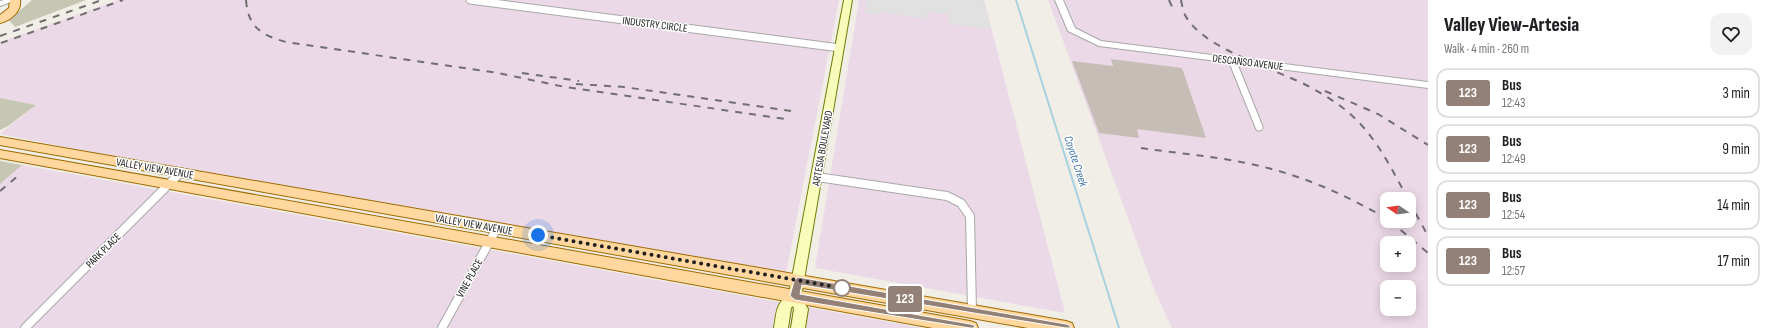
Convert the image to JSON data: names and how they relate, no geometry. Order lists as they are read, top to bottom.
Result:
{
  "streets": {
    "main road": ["ARTESIA BOULEVARD", "VALLEY VIEW AVENUE"],
    "street": [
      "INDUSTRY CIRCLE",
      "DESCANSO AVENUE",
      "PARK PLACE",
      "VINE PLACE"
    ]
  },
  "crossings": [
    ["INDUSTRY CIRCLE", "ARTESIA BOULEVARD"],
    ["ARTESIA BOULEVARD", "VALLEY VIEW AVENUE"],
    ["VALLEY VIEW AVENUE", "PARK PLACE"],
    ["VALLEY VIEW AVENUE", "VINE PLACE"]
  ],
  "water": ["Coyote Creek"],
  "lines": ["bus line 123"],
  "north": "left",
  "page": {
    "on_map": "123",
    "heading": ["Valley View-Artesia", "Walk · 4 min · 260 m"],
    "list": [
      {
        "mark": "123",
        "name": "Bus",
        "note": "12:43",
        "value": "3 min"
      },
      {
        "mark": "123",
        "name": "Bus",
        "note": "12:49",
        "value": "9 min"
      },
      {
        "mark": "123",
        "name": "Bus",
        "note": "12:54",
        "value": "14 min"
      },
      {
        "mark": "123",
        "name": "Bus",
        "note": "12:57",
        "value": "17 min"
      }
    ],
    "map_buttons": ["+", "−"]
  }
}
